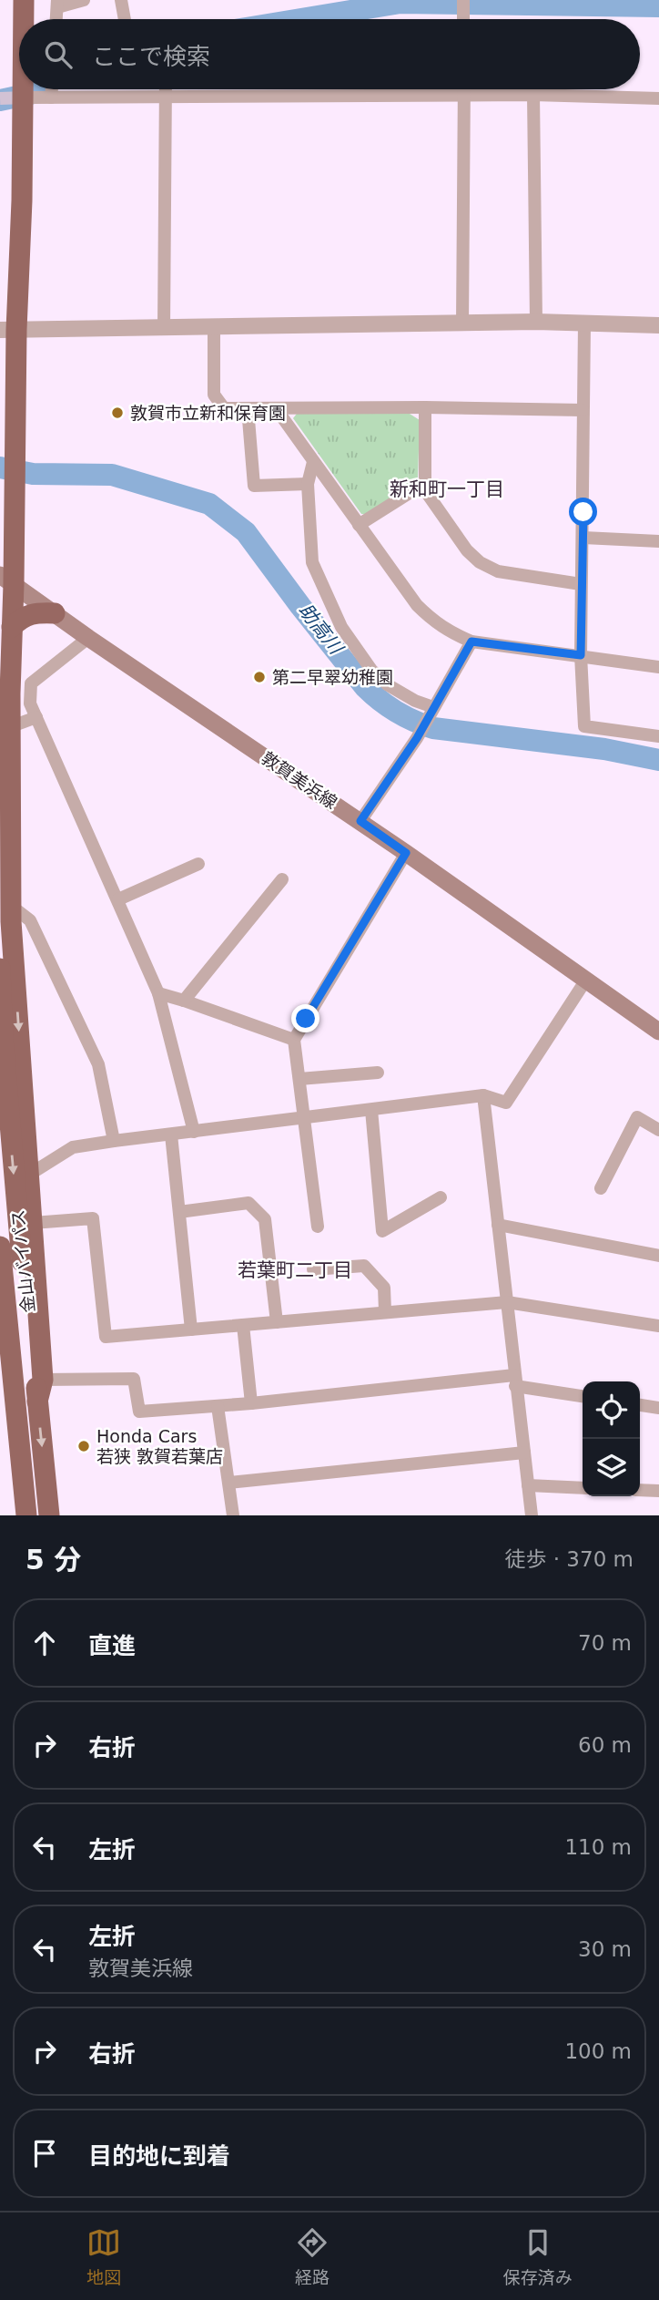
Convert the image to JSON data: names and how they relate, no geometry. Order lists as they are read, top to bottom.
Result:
{
  "streets": {
    "highway": ["金山バイパス"],
    "main road": ["敦賀美浜線"]
  },
  "districts": ["新和町一丁目", "若葉町二丁目"],
  "water": ["助高川"],
  "places": ["敦賀市立新和保育園", "第二早翠幼稚園", "Honda Cars 若狭 敦賀若葉店"],
  "page": {
    "search": "ここで検索",
    "heading": ["5 分", "徒歩 · 370 m"],
    "list": [
      ["直進", "70 m"],
      ["右折", "60 m"],
      ["左折", "110 m"],
      ["左折", "敦賀美浜線", "30 m"],
      ["右折", "100 m"],
      "目的地に到着"
    ],
    "nav": ["地図", "経路", "保存済み"]
  }
}
